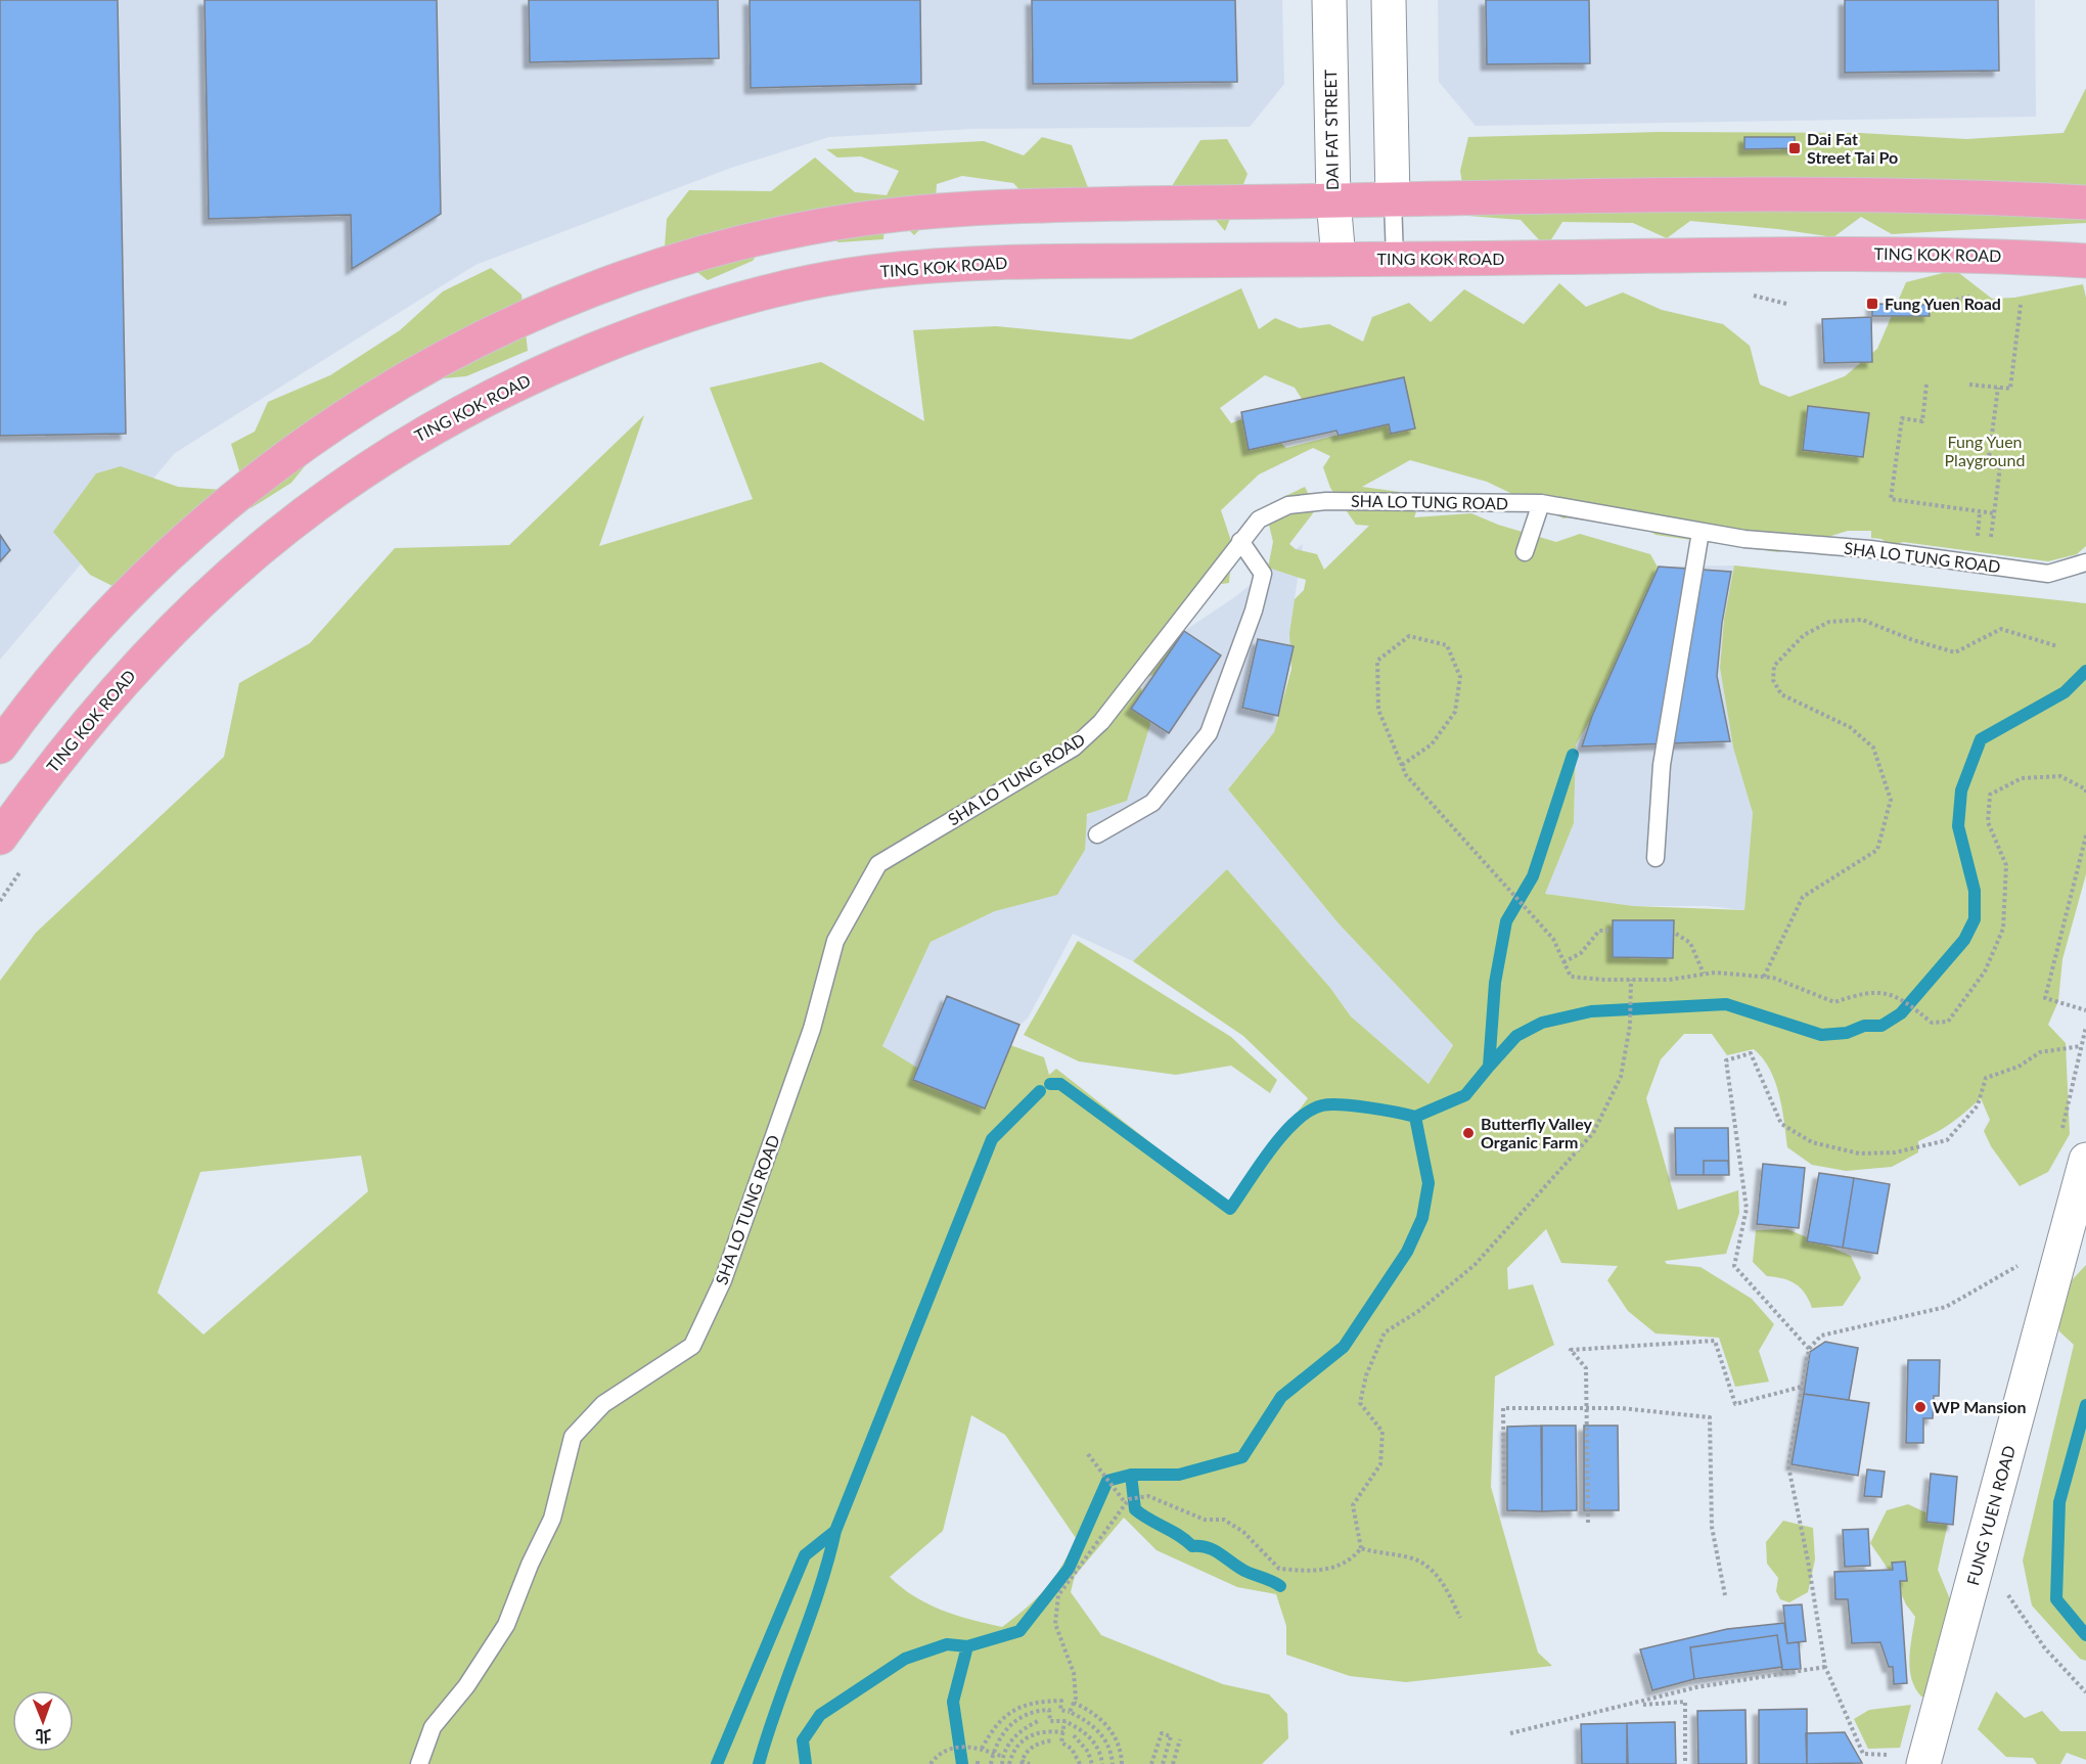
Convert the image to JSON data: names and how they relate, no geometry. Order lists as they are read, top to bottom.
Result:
{
  "streets": {
    "main road": ["TING KOK ROAD"],
    "street": ["DAI FAT STREET", "FUNG YUEN ROAD"],
    "lane": ["SHA LO TUNG ROAD"]
  },
  "crossings": [
    ["DAI FAT STREET", "TING KOK ROAD"]
  ],
  "parks": ["Fung Yuen Playground"],
  "places": {
    "transit": ["Dai Fat Street Tai Po", "Fung Yuen Road"],
    "other": ["Butterfly Valley Organic Farm", "WP Mansion"]
  },
  "north": "bottom"
}
